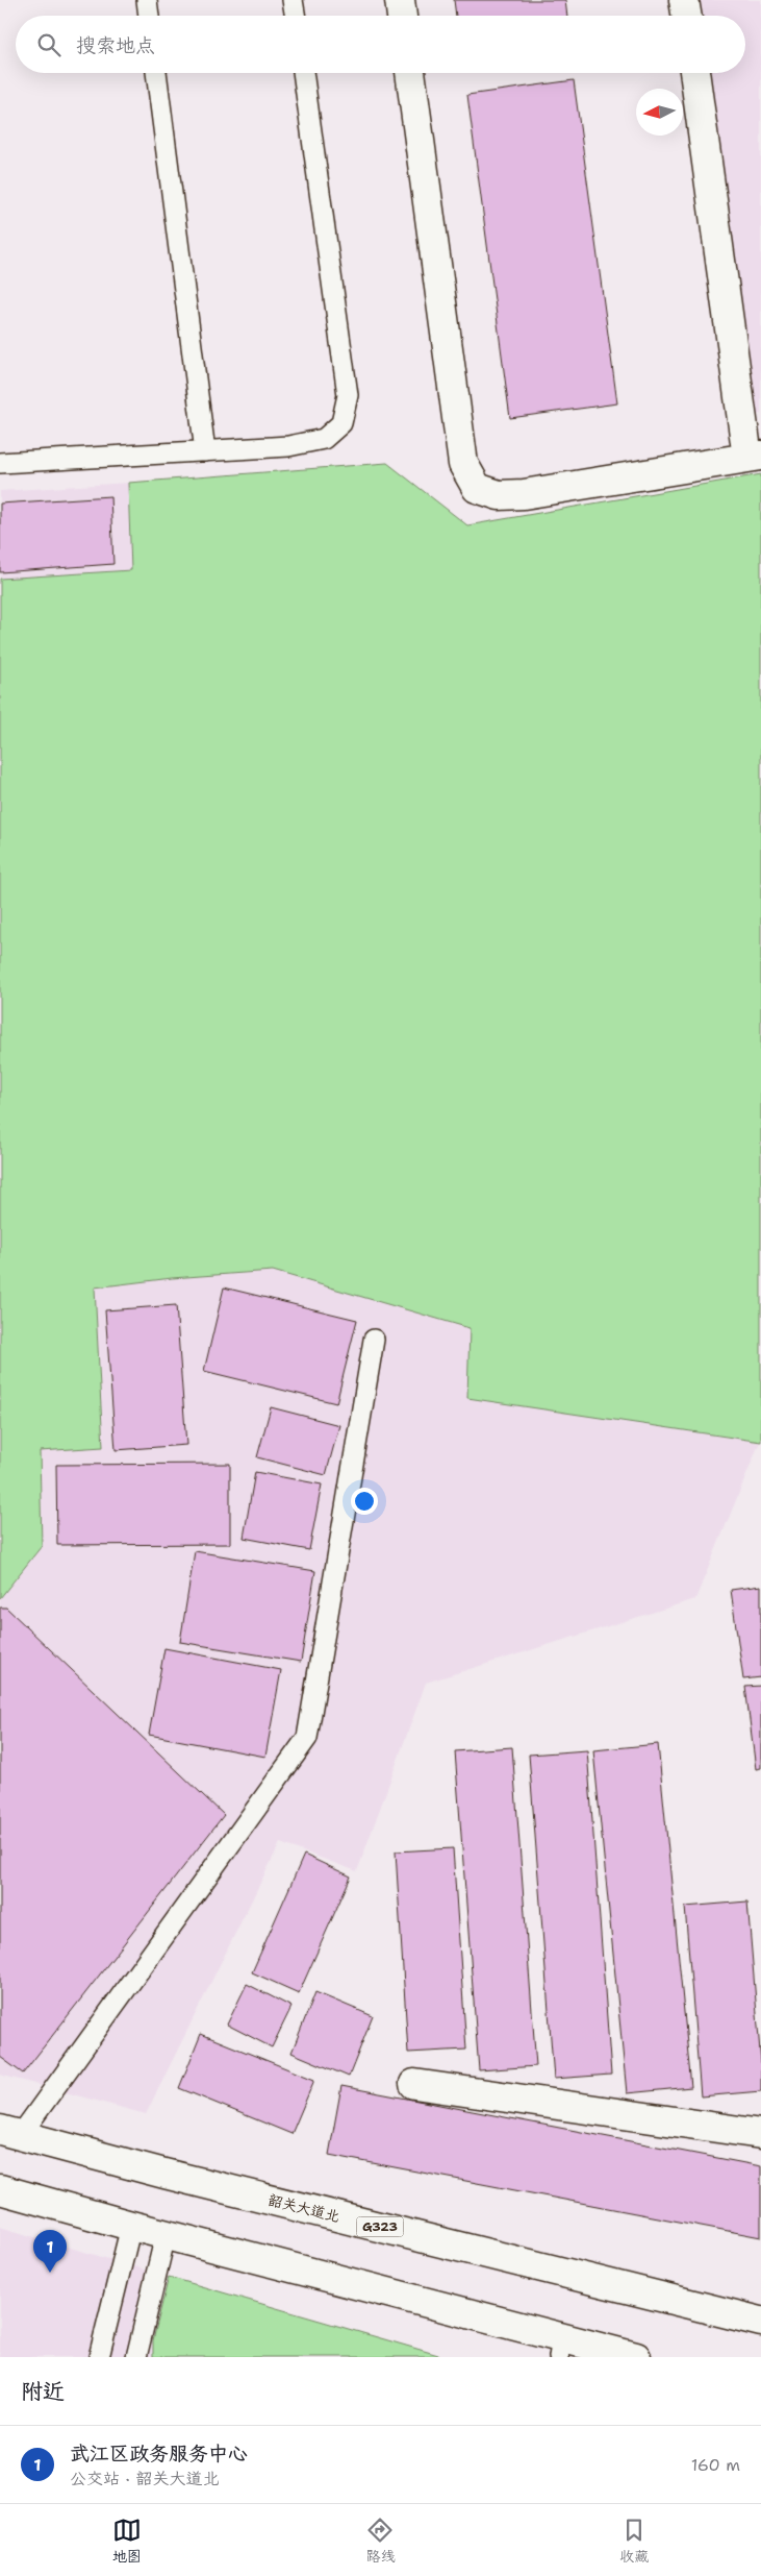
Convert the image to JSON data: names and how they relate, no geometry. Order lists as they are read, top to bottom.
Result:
{
  "streets": {
    "main road": ["韶关大道北", "G323"]
  },
  "north": "left",
  "page": {
    "search": "搜索地点",
    "pins": "1",
    "heading": "附近",
    "list": [
      {
        "mark": "1",
        "name": "武江区政务服务中心",
        "note": "公交站 · 韶关大道北",
        "value": "160 m"
      }
    ],
    "nav": ["地图", "路线", "收藏"]
  }
}
